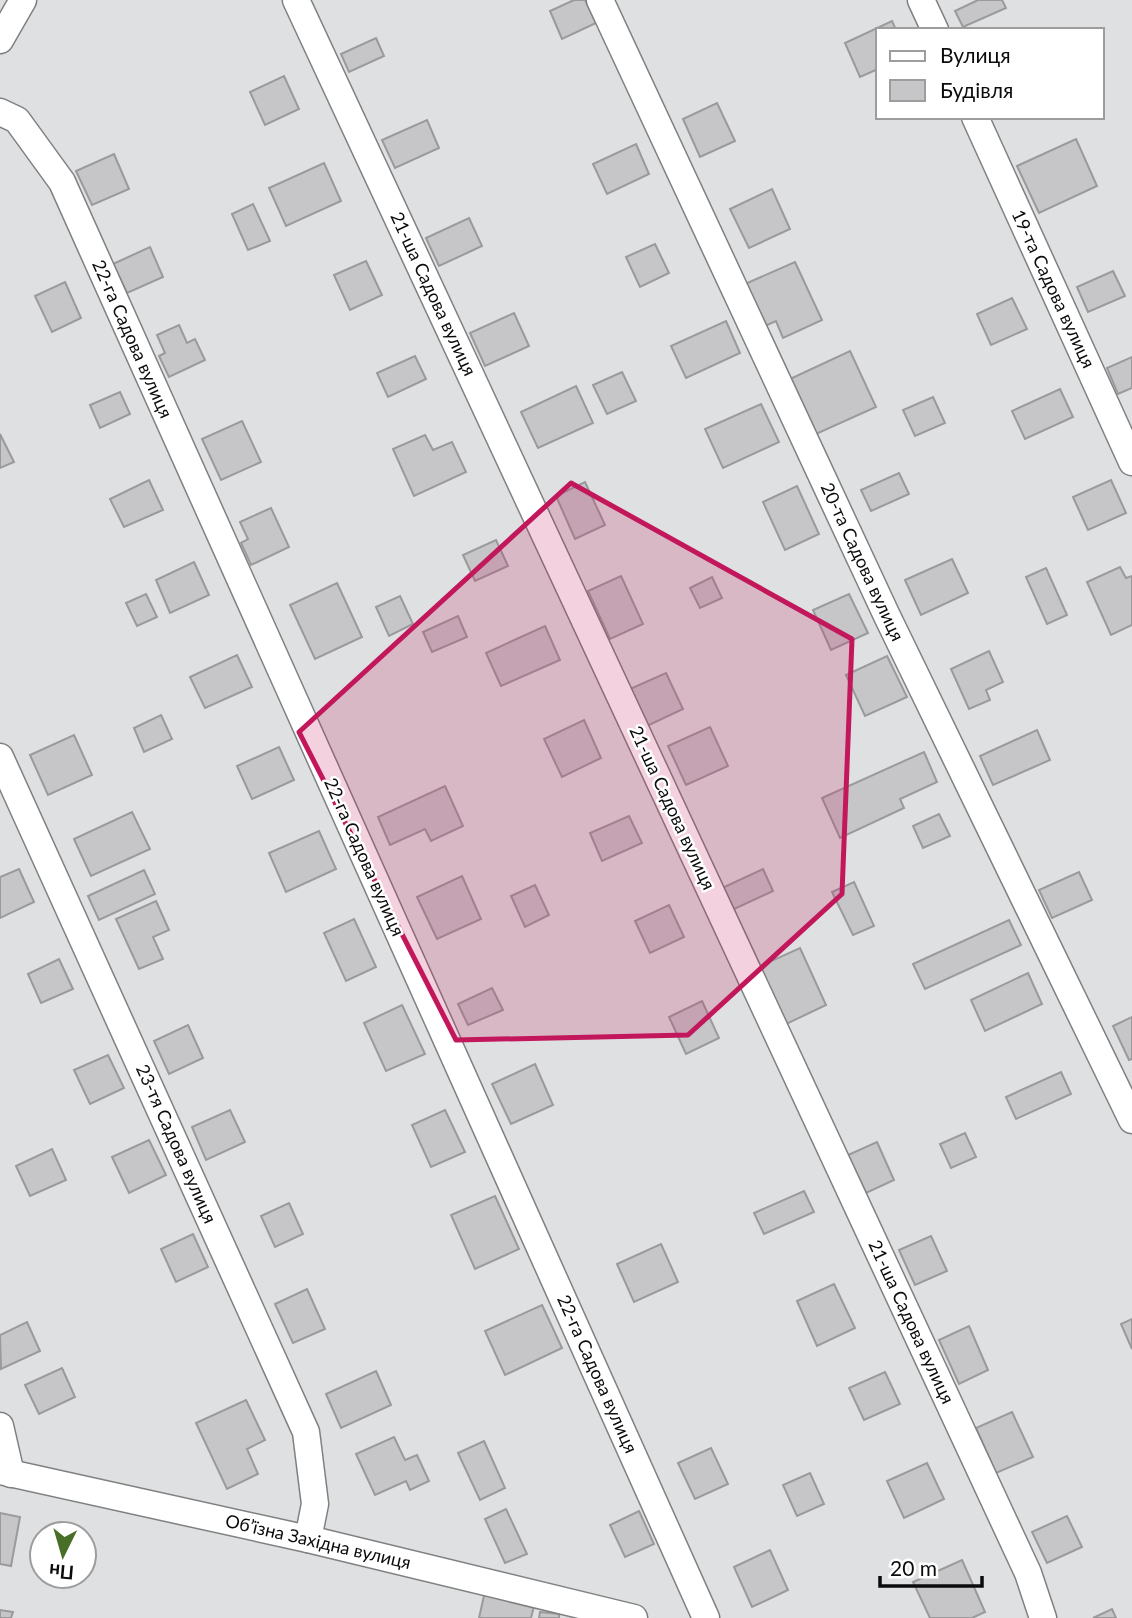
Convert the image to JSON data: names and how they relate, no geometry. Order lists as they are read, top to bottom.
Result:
{
  "streets": {
    "street": [
      "19-та Садова вулиця",
      "21-ша Садова вулиця",
      "22-га Садова вулиця",
      "20-та Садова вулиця",
      "23-тя Садова вулиця",
      "Обʼїзна Західна вулиця"
    ]
  },
  "crossings": [
    ["23-тя Садова вулиця", "Обʼїзна Західна вулиця"]
  ],
  "legend": ["Вулиця", "Будівля"],
  "scale_bar": "20 m",
  "north": "bottom"
}
